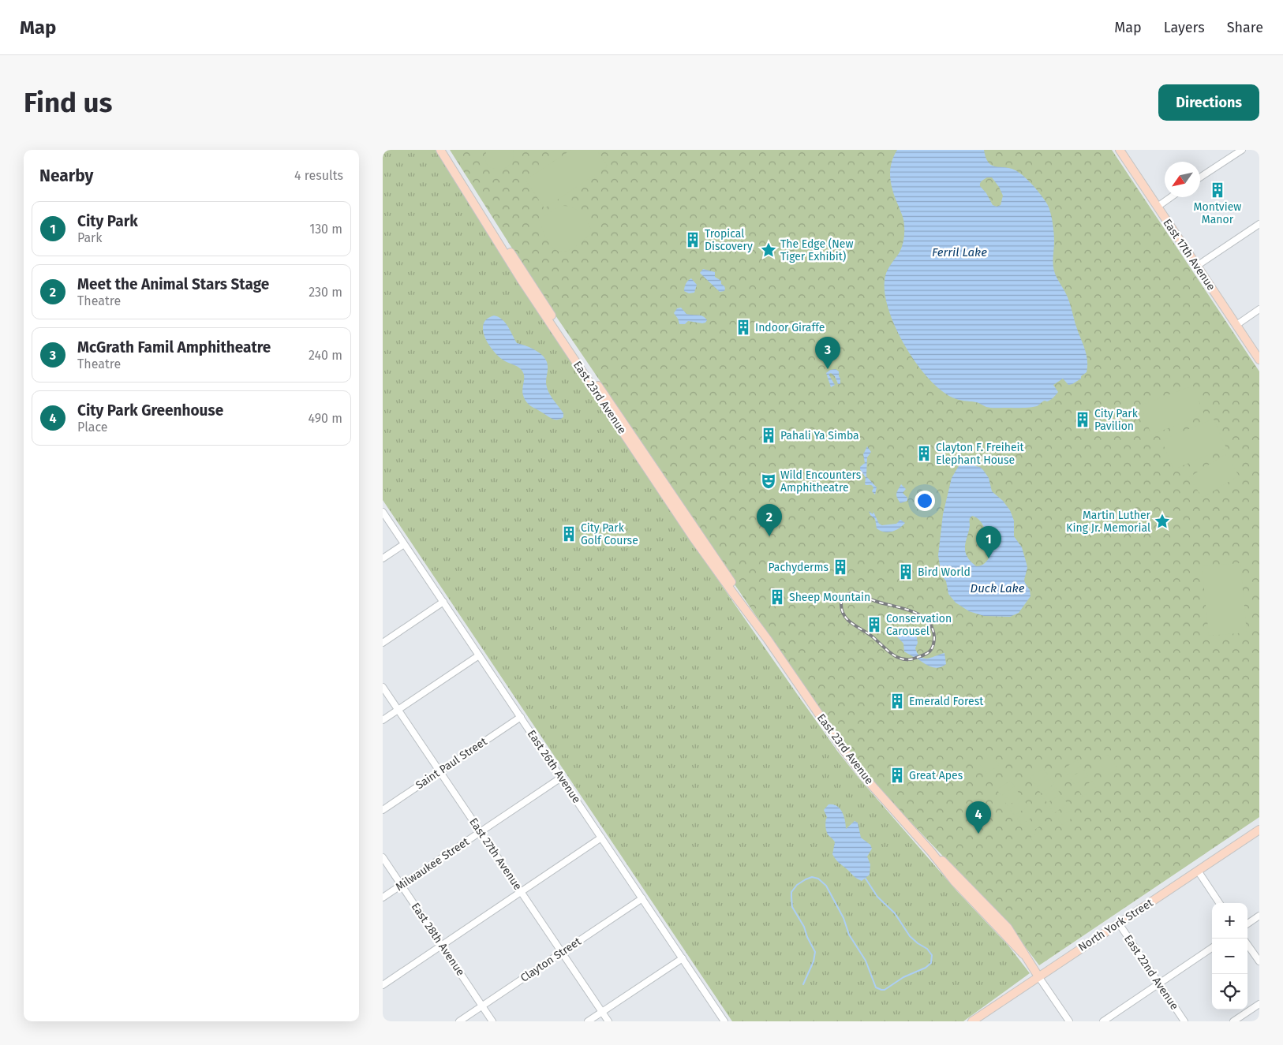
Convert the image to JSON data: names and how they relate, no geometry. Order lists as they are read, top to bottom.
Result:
{
  "streets": {
    "main road": ["East 17th Avenue", "East 23rd Avenue", "North York Street"],
    "street": [
      "Saint Paul Street",
      "East 26th Avenue",
      "East 27th Avenue",
      "Milwaukee Street",
      "East 28th Avenue",
      "Clayton Street",
      "East 22nd Avenue"
    ]
  },
  "crossings": [
    ["East 23rd Avenue", "North York Street"],
    ["Saint Paul Street", "East 26th Avenue"],
    ["Saint Paul Street", "East 27th Avenue"],
    ["East 26th Avenue", "Milwaukee Street"],
    ["East 26th Avenue", "Clayton Street"],
    ["East 27th Avenue", "Milwaukee Street"],
    ["East 27th Avenue", "Clayton Street"],
    ["Milwaukee Street", "East 28th Avenue"],
    ["North York Street", "East 22nd Avenue"],
    ["East 28th Avenue", "Clayton Street"]
  ],
  "water": ["Ferril Lake", "Duck Lake"],
  "places": {
    "building": [
      "Montview Manor",
      "Tropical Discovery",
      "Indoor Giraffe",
      "City Park Pavilion",
      "Pahali Ya Simba",
      "Clayton F. Freiheit Elephant House",
      "City Park Golf Course",
      "Pachyderms",
      "Bird World",
      "Sheep Mountain",
      "Conservation Carousel",
      "Emerald Forest",
      "Great Apes"
    ],
    "place": ["The Edge (New Tiger Exhibit)", "Martin Luther King Jr. Memorial"],
    "theatre": ["Wild Encounters Amphitheatre"]
  },
  "north": "bottom left",
  "page": {
    "header": "Map",
    "nav": ["Map", "Layers", "Share"],
    "buttons": "Directions",
    "title": "Find us",
    "heading": ["Nearby", "4 results"],
    "list": [
      {
        "mark": "1",
        "name": "City Park",
        "note": "Park",
        "value": "130 m"
      },
      {
        "mark": "2",
        "name": "Meet the Animal Stars Stage",
        "note": "Theatre",
        "value": "230 m"
      },
      {
        "mark": "3",
        "name": "McGrath Famil Amphitheatre",
        "note": "Theatre",
        "value": "240 m"
      },
      {
        "mark": "4",
        "name": "City Park Greenhouse",
        "note": "Place",
        "value": "490 m"
      }
    ],
    "pins": [
      "3",
      "2",
      "1",
      "4"
    ],
    "map_buttons": ["+", "−"]
  }
}
